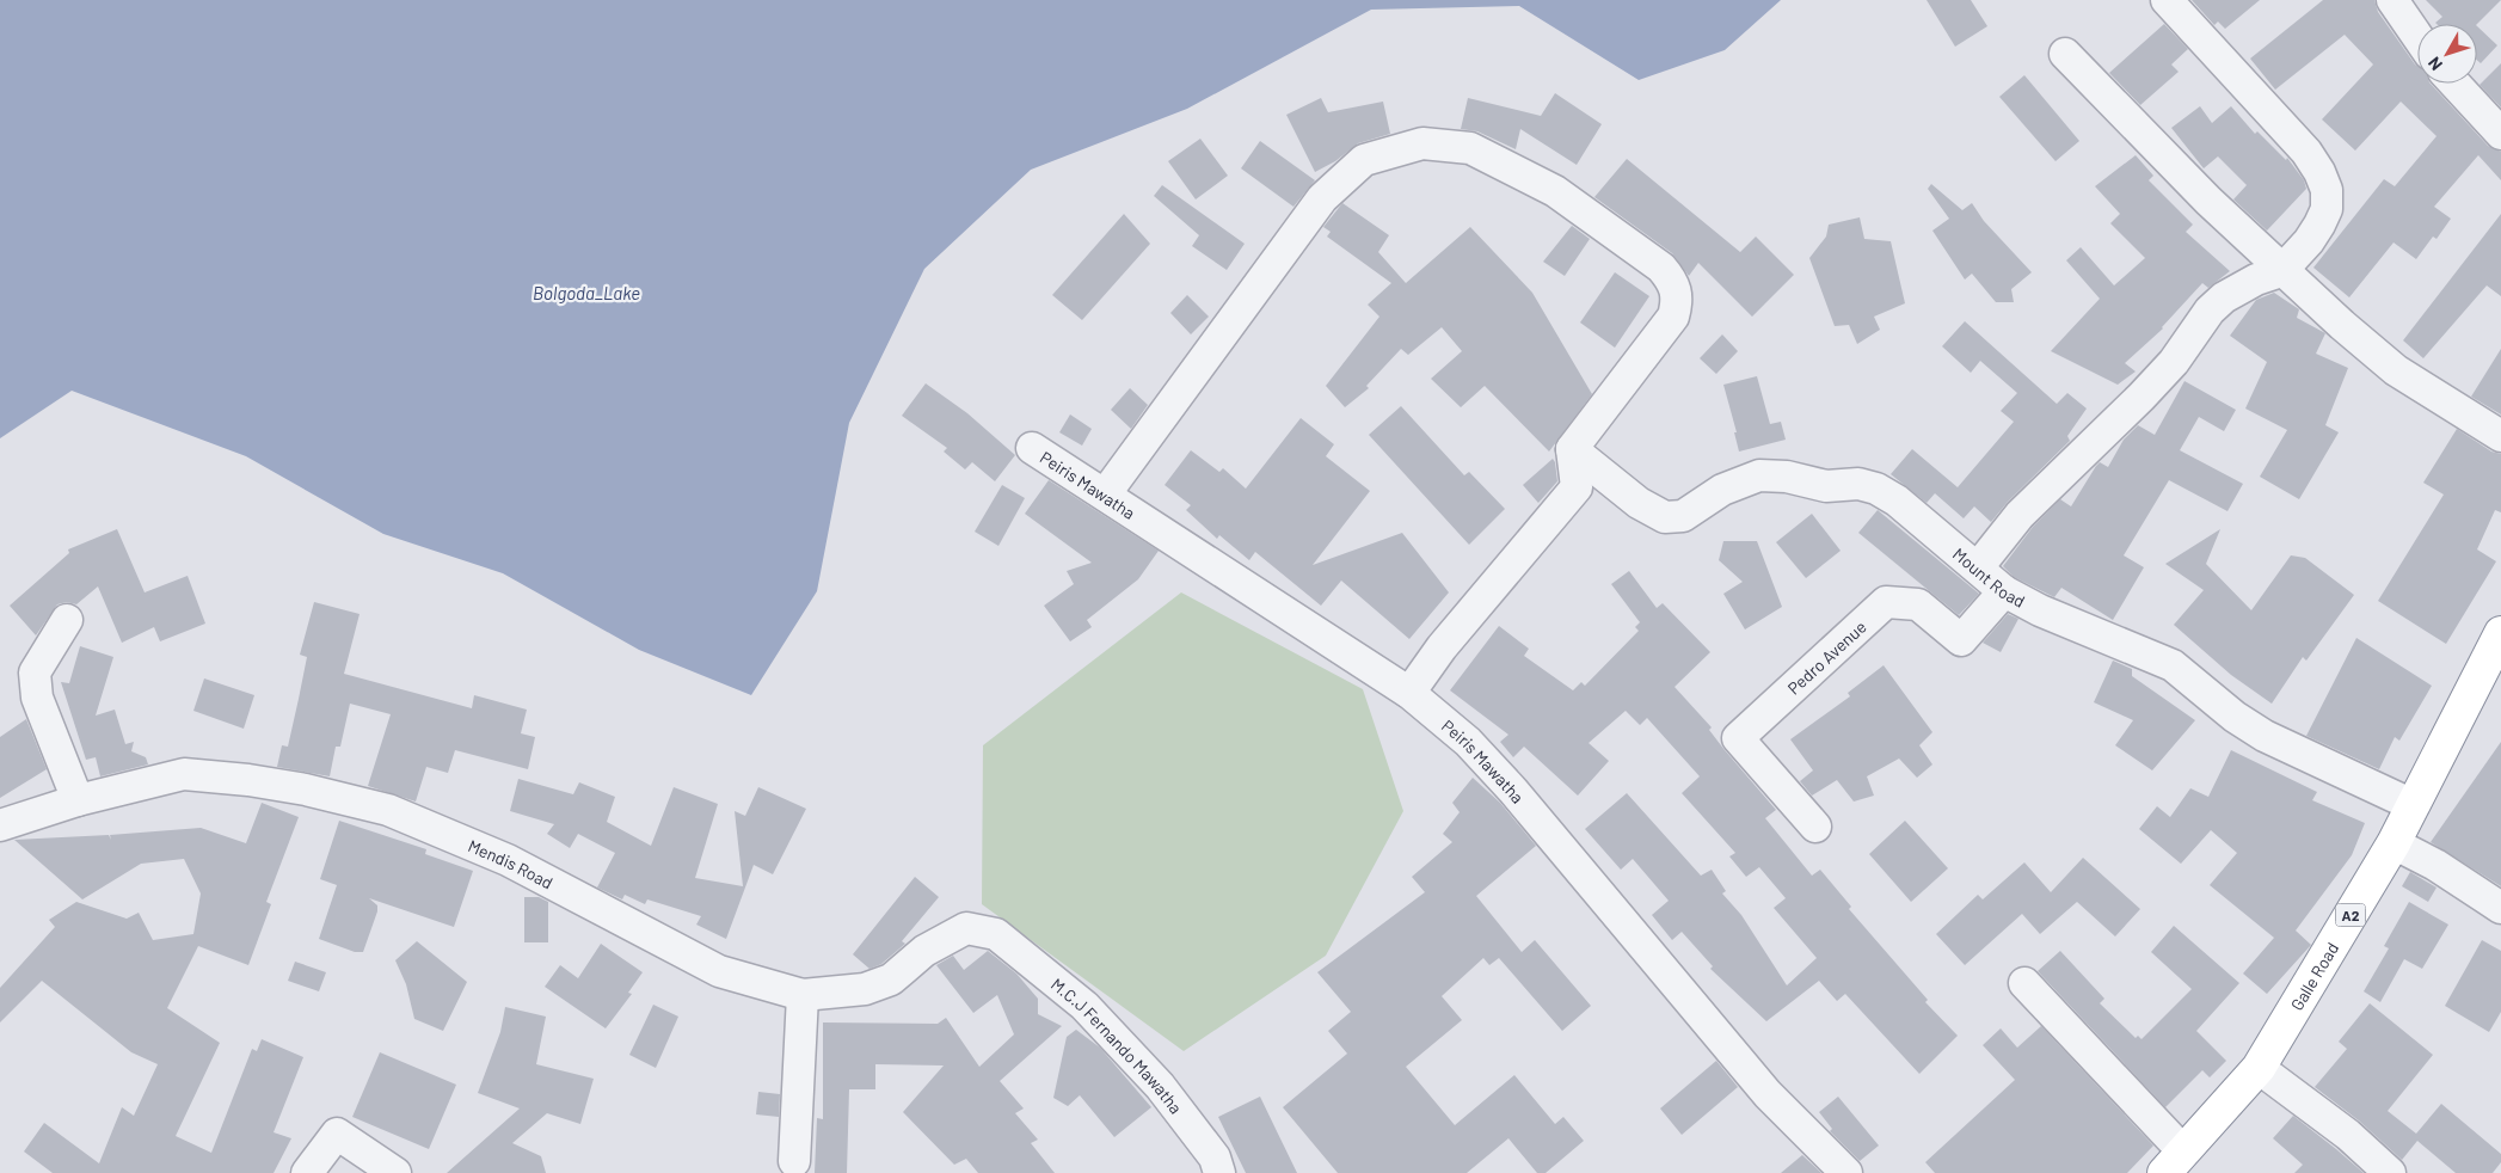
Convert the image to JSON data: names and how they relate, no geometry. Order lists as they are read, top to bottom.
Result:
{
  "streets": {
    "highway": ["A2", "Galle Road"],
    "street": [
      "Peiris Mawatha",
      "Mount Road",
      "Pedro Avenue",
      "Mendis Road",
      "M.C.J Fernando Mawatha"
    ]
  },
  "crossings": [
    ["Mount Road", "Pedro Avenue"],
    ["Mount Road", "Galle Road"],
    ["Mendis Road", "M.C.J Fernando Mawatha"]
  ],
  "water": ["Bolgoda_Lake"],
  "north": "bottom left"
}
